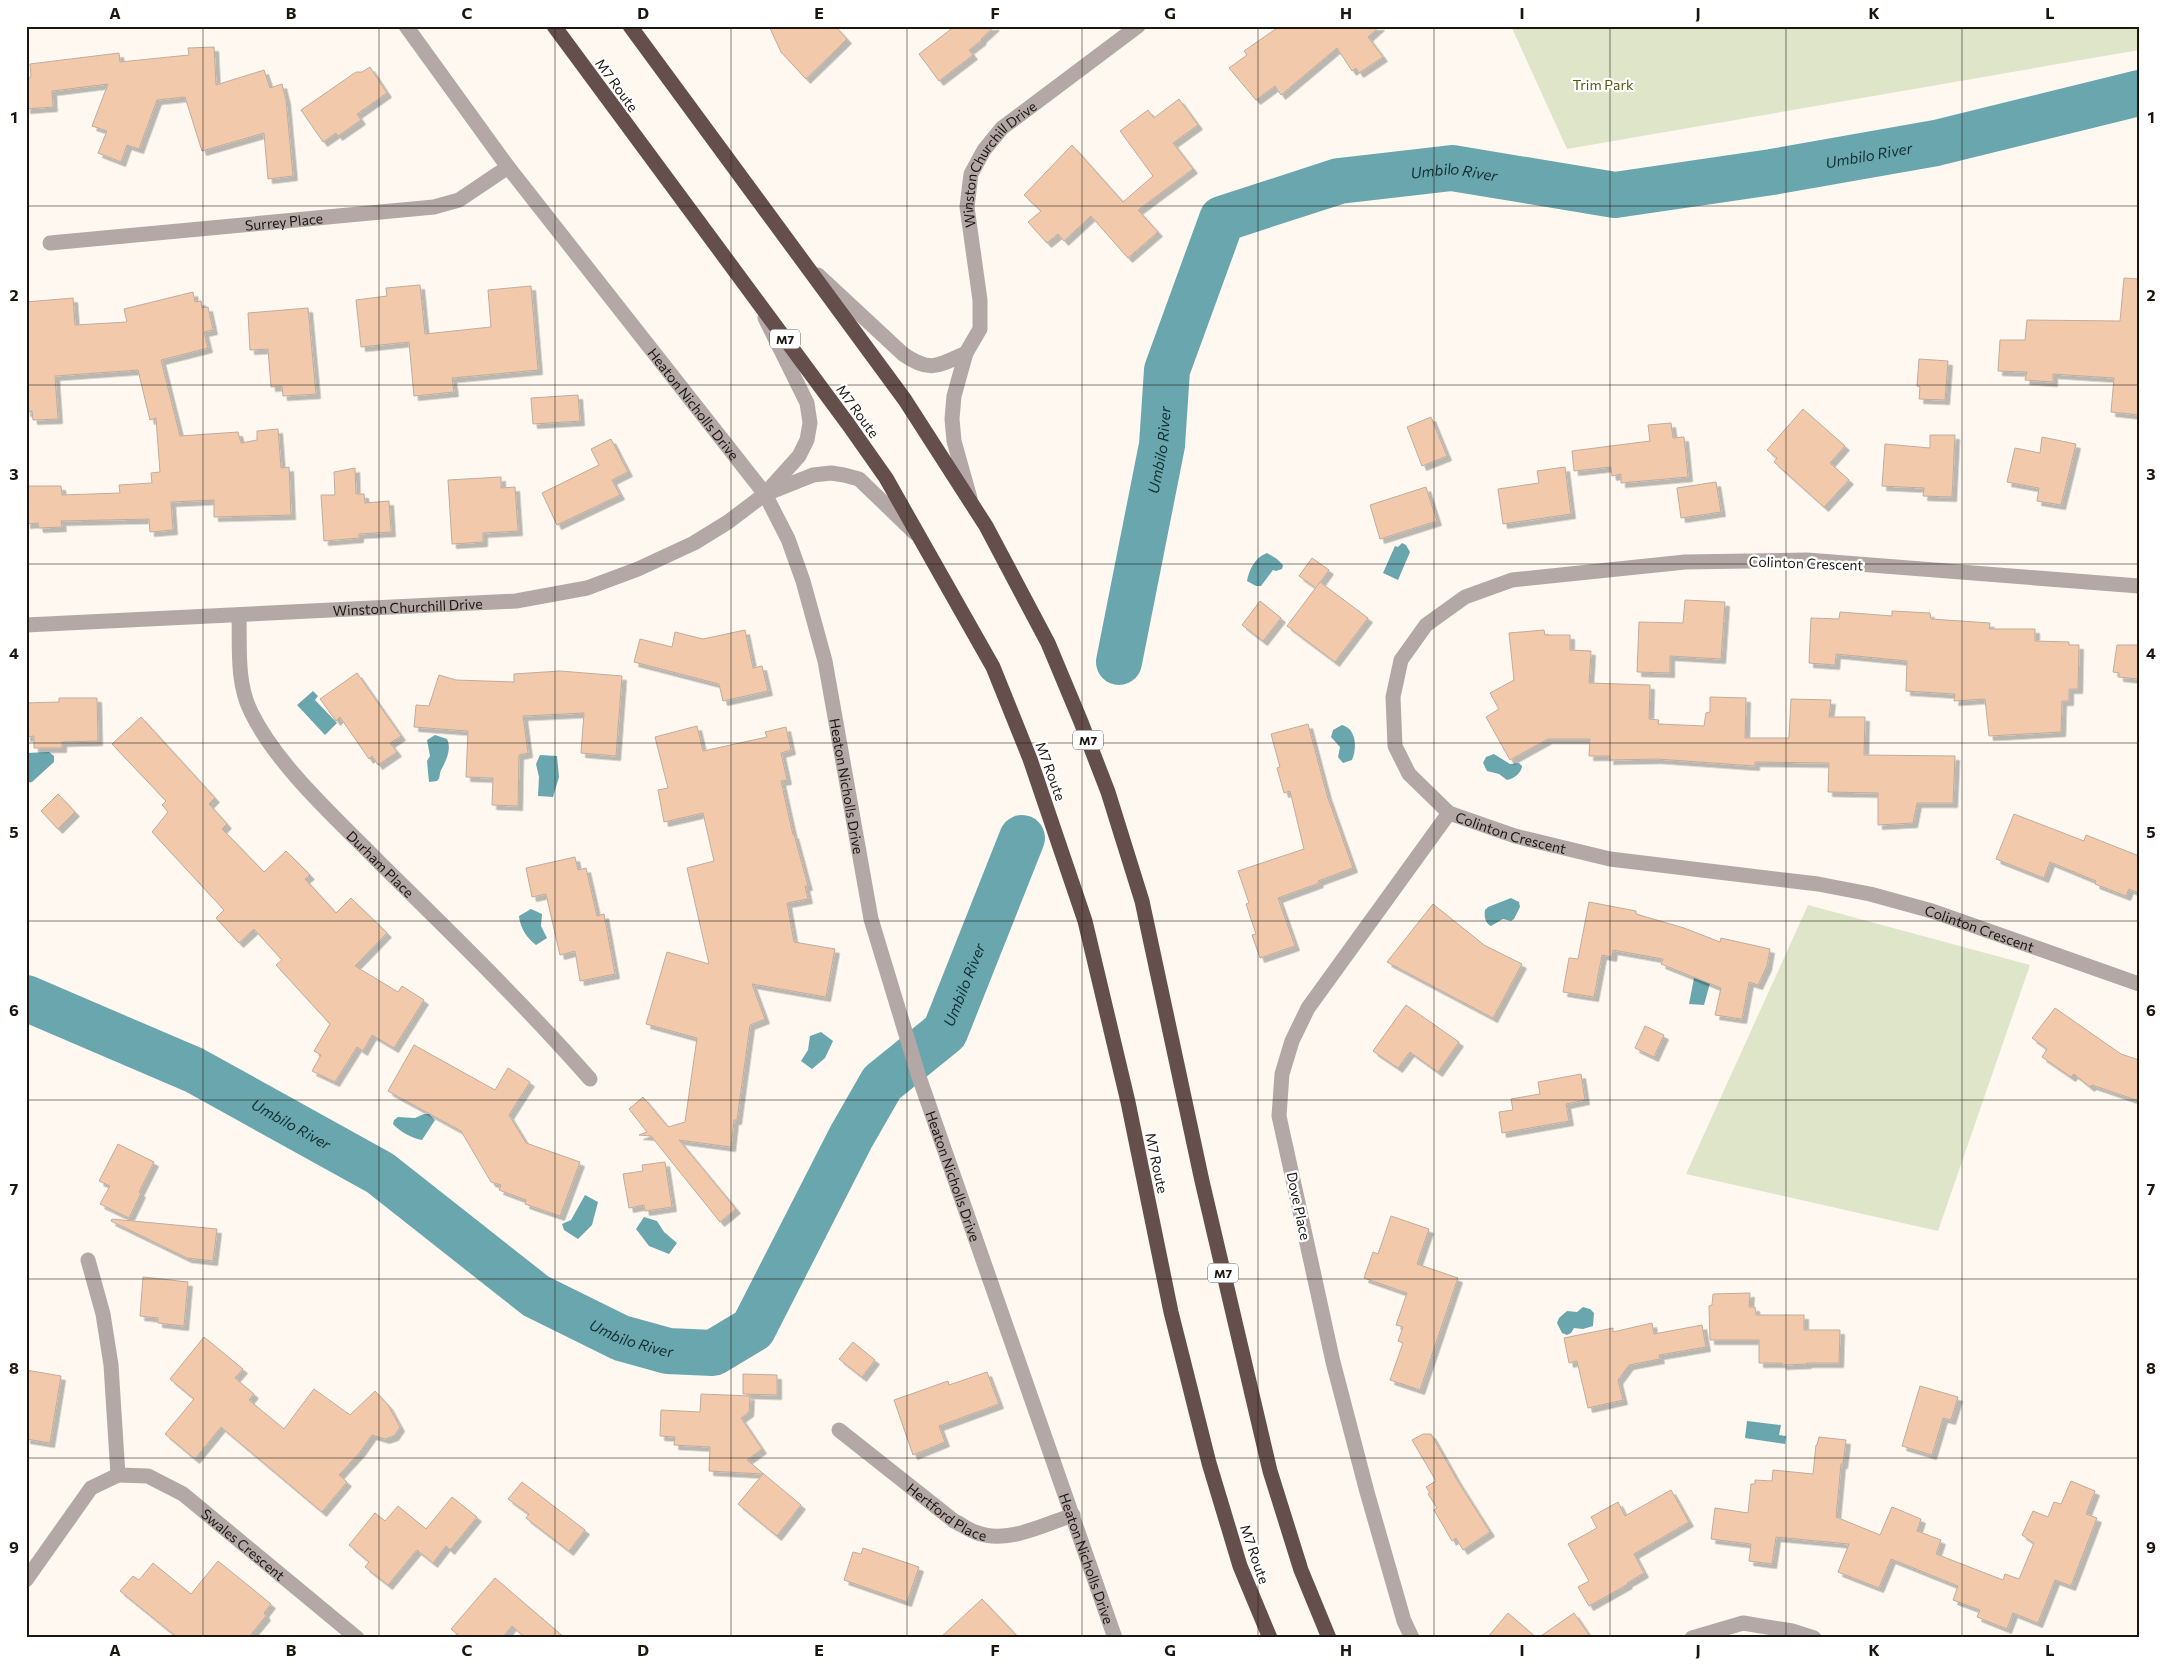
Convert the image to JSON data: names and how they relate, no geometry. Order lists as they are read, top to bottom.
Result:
{
  "streets": {
    "highway": ["M7 Route", "M7"],
    "street": [
      "Winston Churchill Drive",
      "Surrey Place",
      "Heaton Nicholls Drive",
      "Colinton Crescent",
      "Durham Place",
      "Dove Place",
      "Hertford Place",
      "Swales Crescent"
    ]
  },
  "crossings": [
    ["Winston Churchill Drive", "M7"],
    ["Winston Churchill Drive", "Heaton Nicholls Drive"],
    ["Winston Churchill Drive", "Durham Place"],
    ["Surrey Place", "Heaton Nicholls Drive"],
    ["Heaton Nicholls Drive", "Hertford Place"],
    ["Colinton Crescent", "Dove Place"]
  ],
  "water": ["Umbilo River"],
  "parks": ["Trim Park"],
  "grid": {
    "columns": [
      "A",
      "B",
      "C",
      "D",
      "E",
      "F",
      "G",
      "H",
      "I",
      "J",
      "K",
      "L"
    ],
    "rows": [
      "1",
      "2",
      "3",
      "4",
      "5",
      "6",
      "7",
      "8",
      "9"
    ]
  }
}
